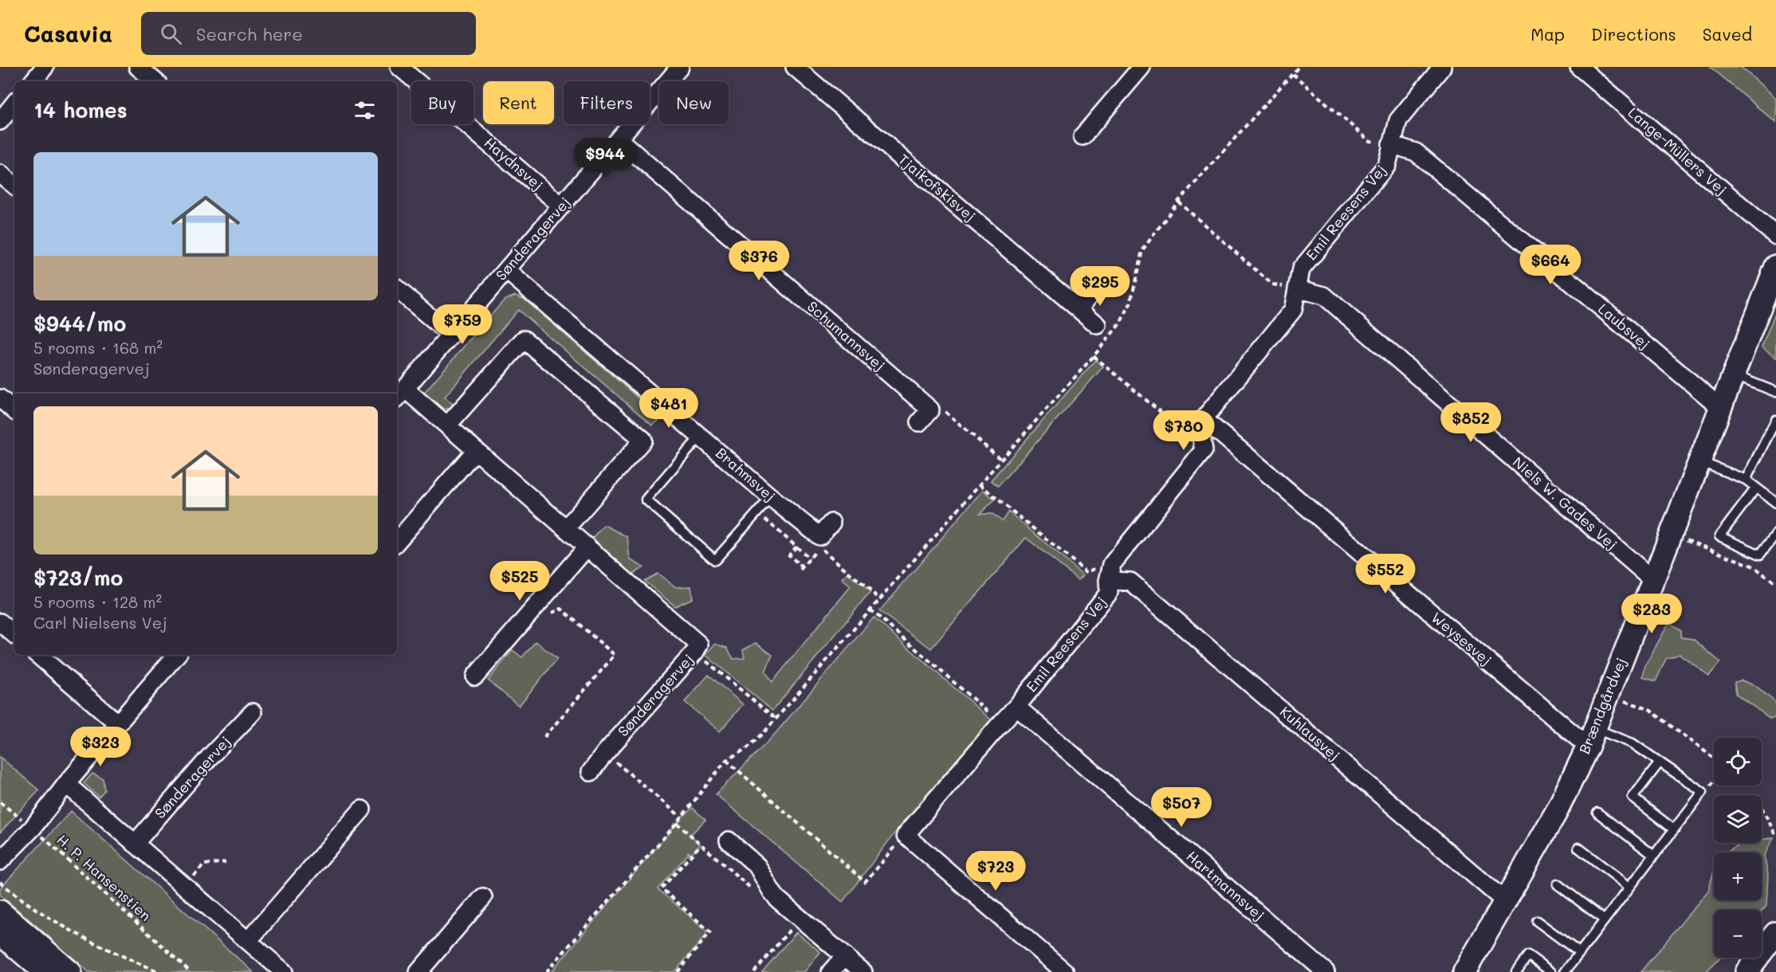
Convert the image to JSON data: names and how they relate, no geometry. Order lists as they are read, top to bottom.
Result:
{
  "streets": {
    "street": [
      "Lange-Müllers Vej",
      "Haydnsvej",
      "Tjaikofskisvej",
      "Emil Reesens Vej",
      "Sønderagervej",
      "Laubsvej",
      "Schumannsvej",
      "Brahmsvej",
      "Niels W. Gades Vej",
      "Weysesvej",
      "Brændgårdvej",
      "Kuhlausvej",
      "Hartmannsvej"
    ],
    "path": ["H. P. Hansenstien"]
  },
  "crossings": [
    ["Haydnsvej", "Sønderagervej"],
    ["Emil Reesens Vej", "Laubsvej"],
    ["Emil Reesens Vej", "Niels W. Gades Vej"],
    ["Emil Reesens Vej", "Weysesvej"],
    ["Emil Reesens Vej", "Kuhlausvej"],
    ["Emil Reesens Vej", "Hartmannsvej"],
    ["Sønderagervej", "Schumannsvej"],
    ["Sønderagervej", "Brahmsvej"],
    ["Laubsvej", "Brændgårdvej"],
    ["Niels W. Gades Vej", "Brændgårdvej"],
    ["Weysesvej", "Brændgårdvej"],
    ["Brændgårdvej", "Kuhlausvej"]
  ],
  "page": {
    "header": "Casavia",
    "search": "Search here",
    "nav": ["Map", "Directions", "Saved"],
    "chip": [
      "Buy",
      "Rent",
      "Filters",
      "New"
    ],
    "heading": "14 homes",
    "price": [
      "$944",
      "$376",
      "$664",
      "$295",
      "$759",
      "$481",
      "$852",
      "$780",
      "$552",
      "$525",
      "$283",
      "$323",
      "$507",
      "$723"
    ],
    "list": [
      {
        "name": "$944/mo",
        "note": "5 rooms · 168 m² · Sønderagervej"
      },
      {
        "name": "$723/mo",
        "note": "5 rooms · 128 m² · Carl Nielsens Vej"
      }
    ],
    "map_buttons": ["+", "−"]
  }
}
